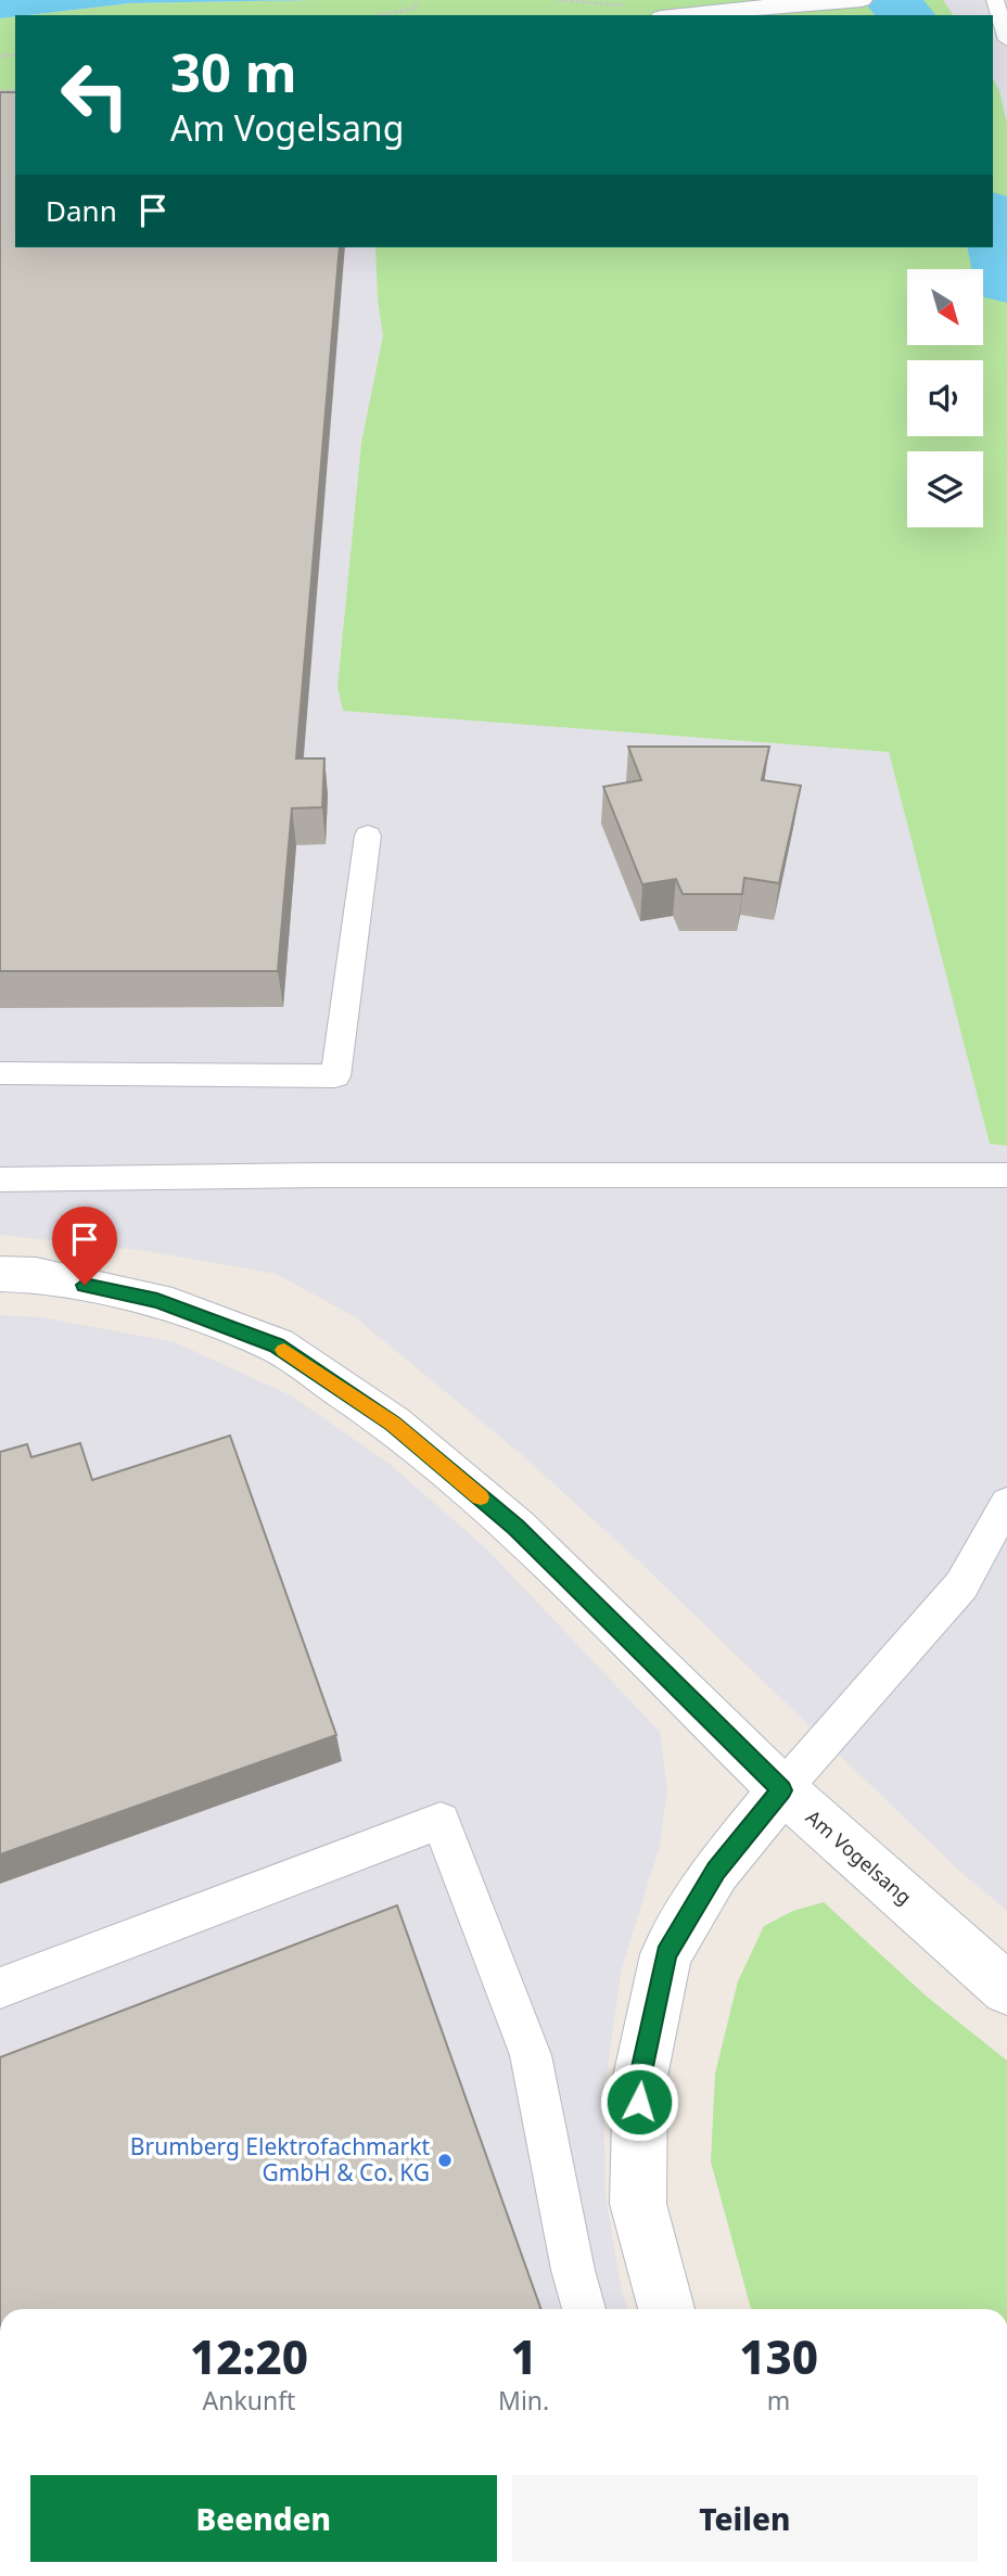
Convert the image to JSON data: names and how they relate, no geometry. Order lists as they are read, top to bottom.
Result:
{
  "streets": {
    "street": ["Am Vogelsang"]
  },
  "places": ["Brumberg Elektrofachmarkt GmbH & Co. KG"],
  "north": "bottom right",
  "page": {
    "turn": ["30 m", "Am Vogelsang"],
    "then": "Dann",
    "eta": [
      "12:20",
      "Ankunft",
      "1",
      "Min.",
      "130",
      "m"
    ],
    "buttons": ["Beenden", "Teilen"]
  }
}
